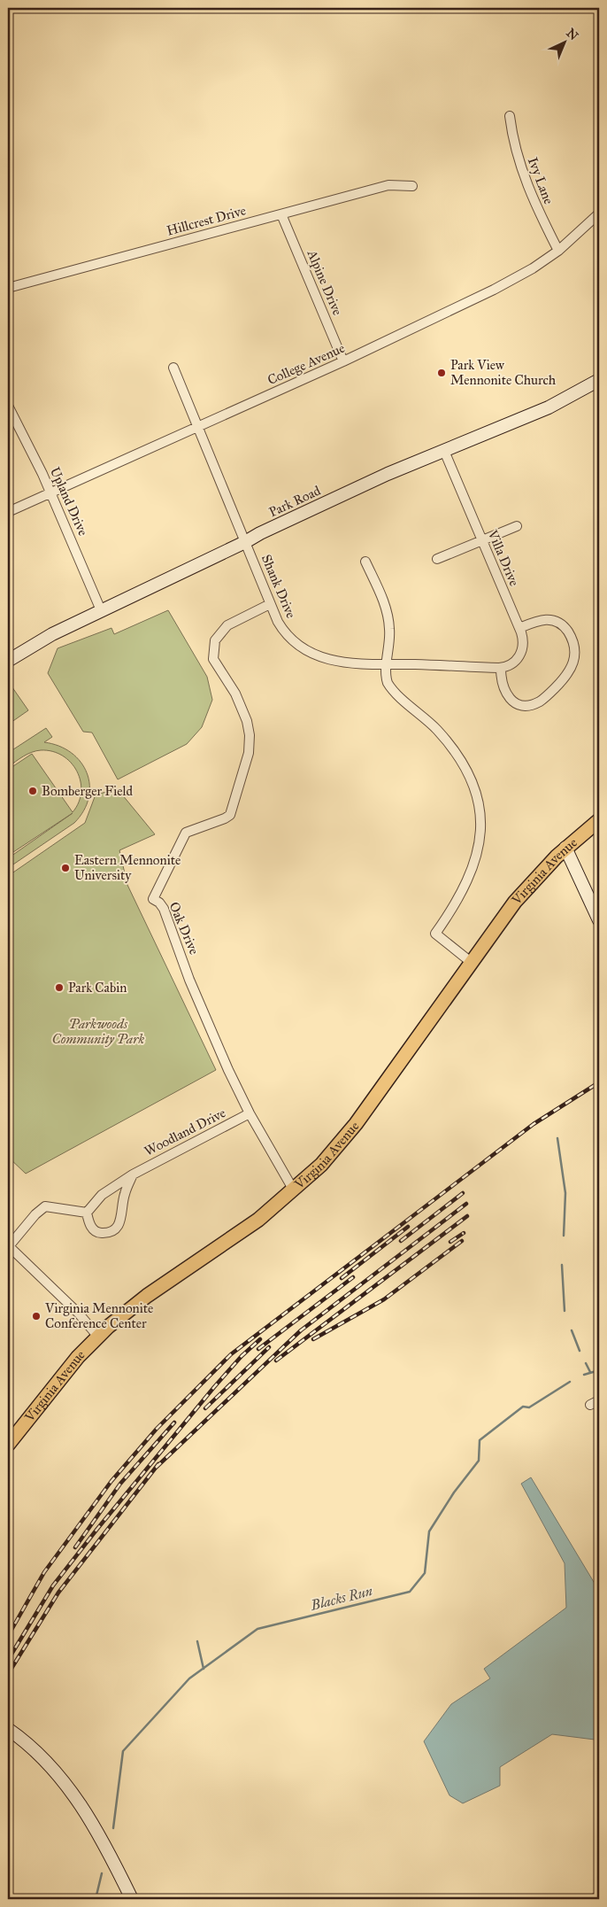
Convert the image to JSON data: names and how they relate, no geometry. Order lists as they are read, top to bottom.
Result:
{
  "streets": {
    "main road": ["Virginia Avenue"],
    "street": [
      "Ivy Lane",
      "Hillcrest Drive",
      "Alpine Drive",
      "College Avenue",
      "Upland Drive",
      "Park Road",
      "Villa Drive",
      "Shank Drive",
      "Oak Drive",
      "Woodland Drive"
    ]
  },
  "crossings": [
    ["Ivy Lane", "College Avenue"],
    ["Hillcrest Drive", "Alpine Drive"],
    ["Alpine Drive", "College Avenue"],
    ["College Avenue", "Upland Drive"],
    ["College Avenue", "Shank Drive"],
    ["Upland Drive", "Park Road"],
    ["Park Road", "Villa Drive"],
    ["Park Road", "Shank Drive"],
    ["Villa Drive", "Shank Drive"],
    ["Shank Drive", "Oak Drive"],
    ["Virginia Avenue", "Oak Drive"],
    ["Oak Drive", "Woodland Drive"]
  ],
  "water": ["Blacks Run"],
  "parks": ["Parkwoods Community Park"],
  "places": [
    "Park View Mennonite Church",
    "Bomberger Field",
    "Eastern Mennonite University",
    "Park Cabin",
    "Virginia Mennonite Conference Center"
  ],
  "north": "top right"
}
